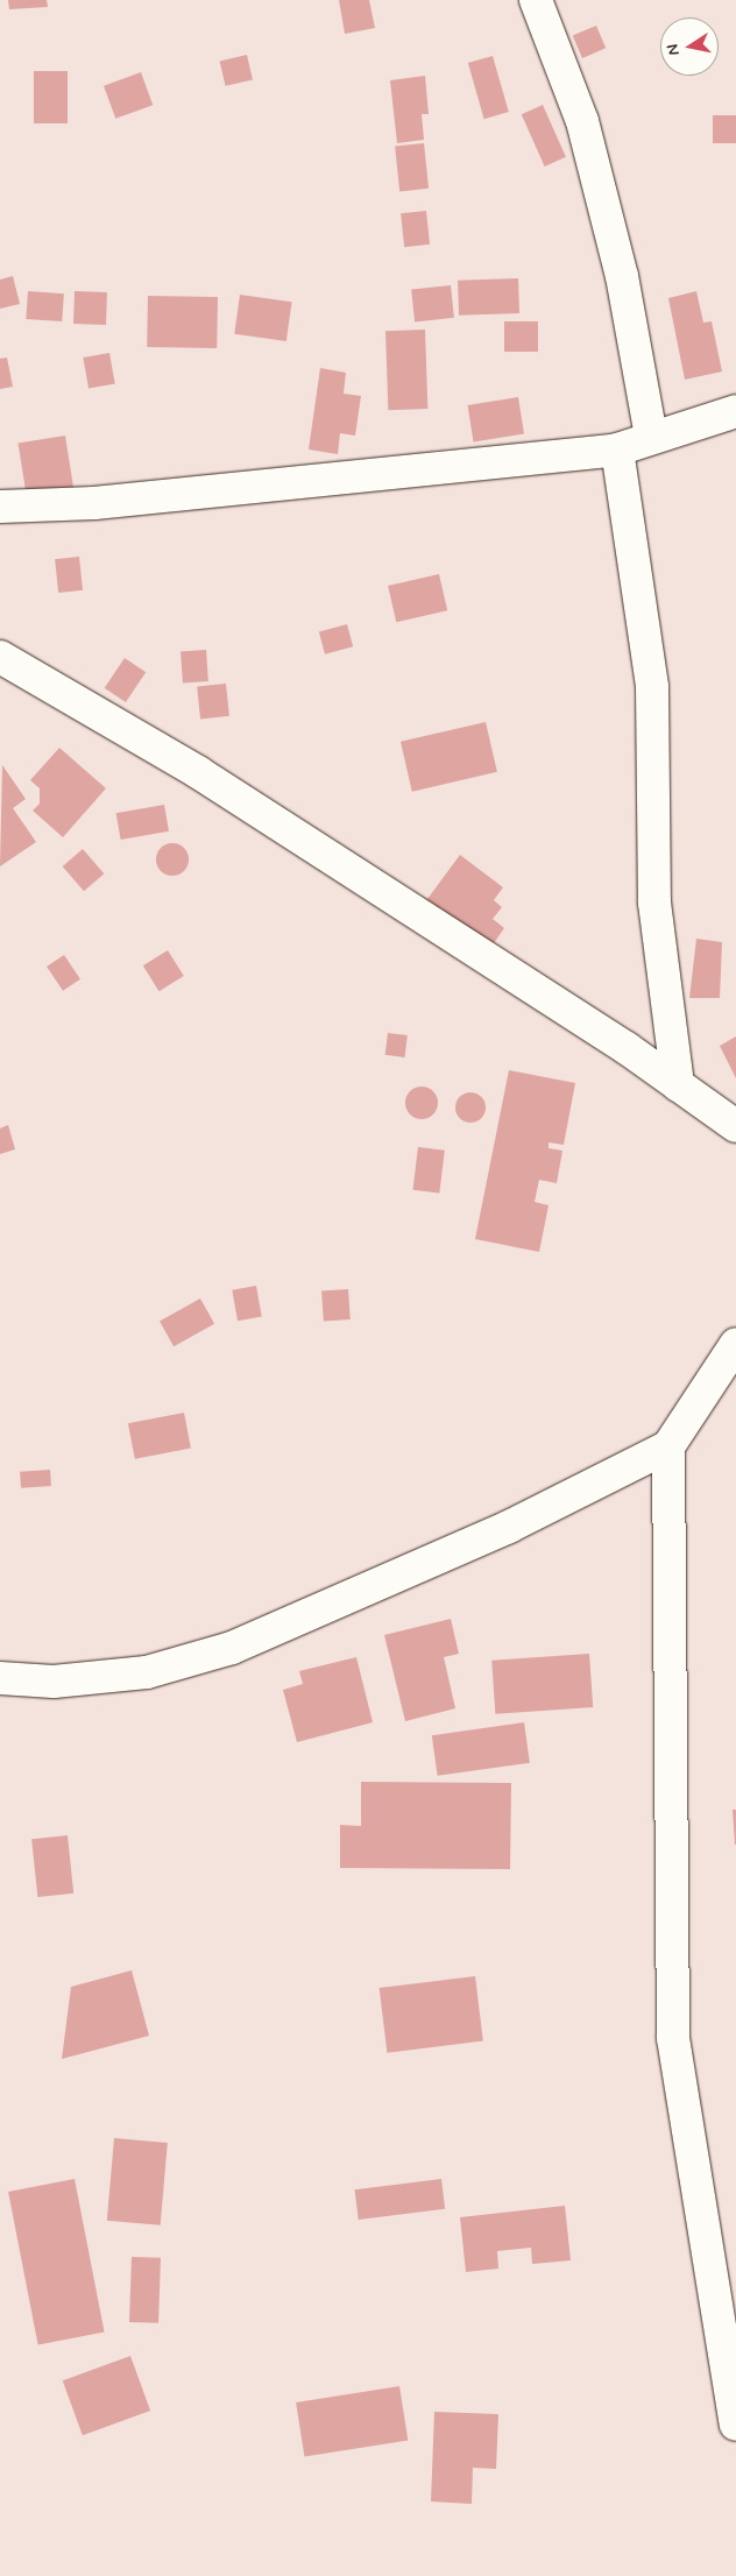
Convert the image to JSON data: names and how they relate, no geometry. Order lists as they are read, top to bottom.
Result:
{
  "north": "left"
}
